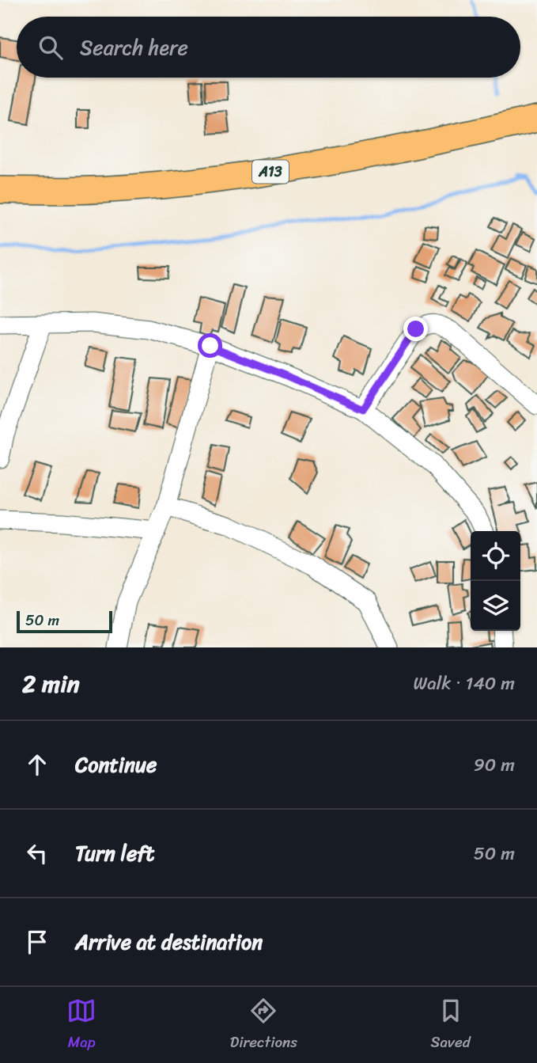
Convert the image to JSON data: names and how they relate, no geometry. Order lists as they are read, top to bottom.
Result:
{
  "streets": {
    "highway": ["A13"]
  },
  "scale_bar": "50 m",
  "page": {
    "search": "Search here",
    "scale": "50 m",
    "heading": ["2 min", "Walk · 140 m"],
    "list": [
      ["Continue", "90 m"],
      ["Turn left", "50 m"],
      "Arrive at destination"
    ],
    "nav": ["Map", "Directions", "Saved"]
  }
}
